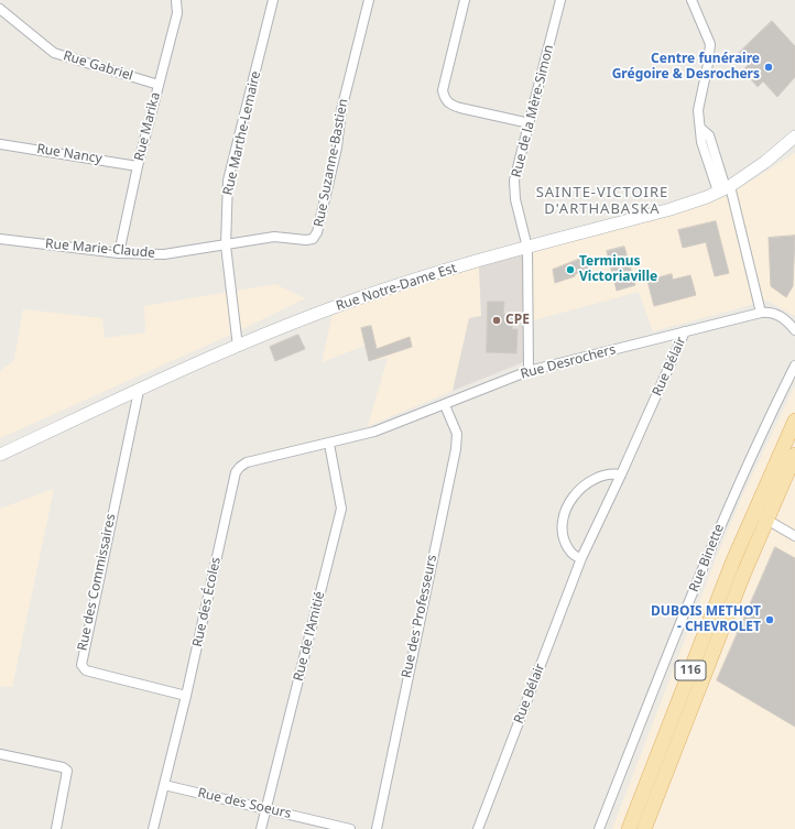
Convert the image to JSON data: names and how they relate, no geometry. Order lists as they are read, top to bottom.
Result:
{
  "streets": {
    "main road": ["116"],
    "street": [
      "Rue Gabriel",
      "Rue de la Mère-Simon",
      "Rue Marika",
      "Rue Marthe-Lemaire",
      "Rue Nancy",
      "Rue Suzanne-Bastien",
      "Rue Marie-Claude",
      "Rue Notre-Dame Est",
      "Rue Desrochers",
      "Rue Bélair",
      "Rue Binette",
      "Rue des Commissaires",
      "Rue des Écoles",
      "Rue des Professeurs",
      "Rue de l'Amitié",
      "Rue des Soeurs"
    ]
  },
  "crossings": [
    ["Rue Gabriel", "Rue Marika"],
    ["Rue de la Mère-Simon", "Rue Notre-Dame Est"],
    ["Rue de la Mère-Simon", "Rue Desrochers"],
    ["Rue Marika", "Rue Nancy"],
    ["Rue Marika", "Rue Marie-Claude"],
    ["Rue Marthe-Lemaire", "Rue Suzanne-Bastien"],
    ["Rue Marthe-Lemaire", "Rue Marie-Claude"],
    ["Rue Marthe-Lemaire", "Rue Notre-Dame Est"],
    ["Rue Suzanne-Bastien", "Rue Marie-Claude"],
    ["Rue Notre-Dame Est", "Rue des Commissaires"],
    ["Rue Desrochers", "Rue Bélair"],
    ["Rue Desrochers", "Rue des Écoles"],
    ["Rue Desrochers", "Rue des Professeurs"],
    ["Rue Desrochers", "Rue de l'Amitié"],
    ["Rue des Commissaires", "Rue des Écoles"],
    ["Rue des Écoles", "Rue de l'Amitié"],
    ["Rue des Écoles", "Rue des Soeurs"],
    ["Rue de l'Amitié", "Rue des Soeurs"]
  ],
  "districts": ["SAINTE-VICTOIRE D'ARTHABASKA"],
  "places": [
    "Centre funéraire Grégoire & Desrochers",
    "Terminus Victoriaville",
    "CPE",
    "DUBOIS METHOT - CHEVROLET"
  ]
}
